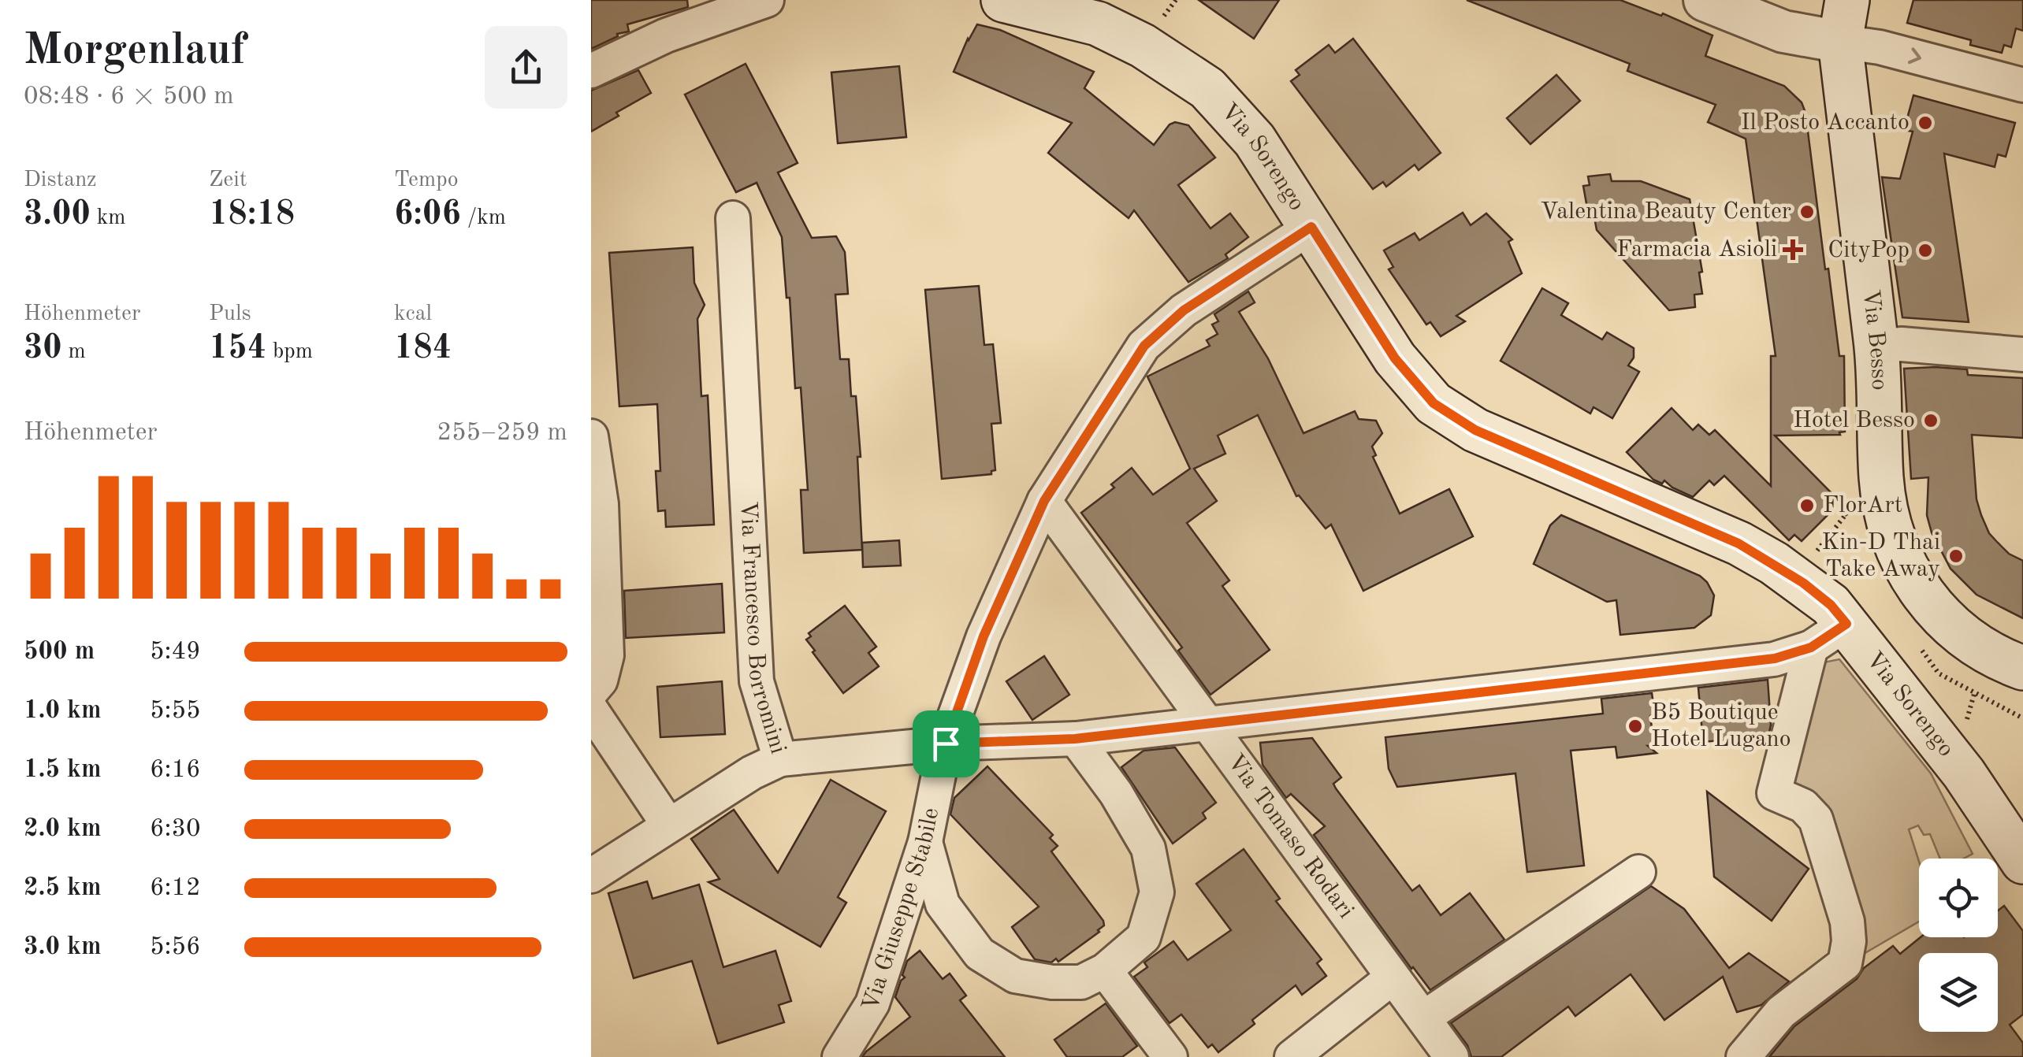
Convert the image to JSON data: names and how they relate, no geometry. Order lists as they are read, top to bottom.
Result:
{
  "streets": {
    "main road": ["Via Sorengo", "Via Besso"],
    "street": ["Via Francesco Borromini", "Via Tomaso Rodari", "Via Giuseppe Stabile"]
  },
  "crossings": [
    ["Via Sorengo", "Via Francesco Borromini"],
    ["Via Sorengo", "Via Giuseppe Stabile"],
    ["Via Francesco Borromini", "Via Tomaso Rodari"],
    ["Via Francesco Borromini", "Via Giuseppe Stabile"],
    ["Via Tomaso Rodari", "Via Giuseppe Stabile"]
  ],
  "places": {
    "other": [
      "Il Posto Accanto",
      "Valentina Beauty Center",
      "CityPop",
      "Hotel Besso",
      "FlorArt",
      "Kin-D Thai Take Away",
      "B5 Boutique Hotel Lugano"
    ],
    "health": ["Farmacia Asioli"]
  },
  "page": {
    "heading": ["Morgenlauf", "08:48 · 6 × 500 m"],
    "stats": [
      ["Distanz", "3.00 km"],
      ["Zeit", "18:18"],
      ["Tempo", "6:06 /km"],
      ["Höhenmeter", "30 m"],
      ["Puls", "154 bpm"],
      ["kcal", "184"]
    ],
    "chart": ["Höhenmeter", "255–259 m"],
    "list": [
      {
        "name": "500 m",
        "note": "5:49"
      },
      {
        "name": "1.0 km",
        "note": "5:55"
      },
      {
        "name": "1.5 km",
        "note": "6:16"
      },
      {
        "name": "2.0 km",
        "note": "6:30"
      },
      {
        "name": "2.5 km",
        "note": "6:12"
      },
      {
        "name": "3.0 km",
        "note": "5:56"
      }
    ]
  }
}
